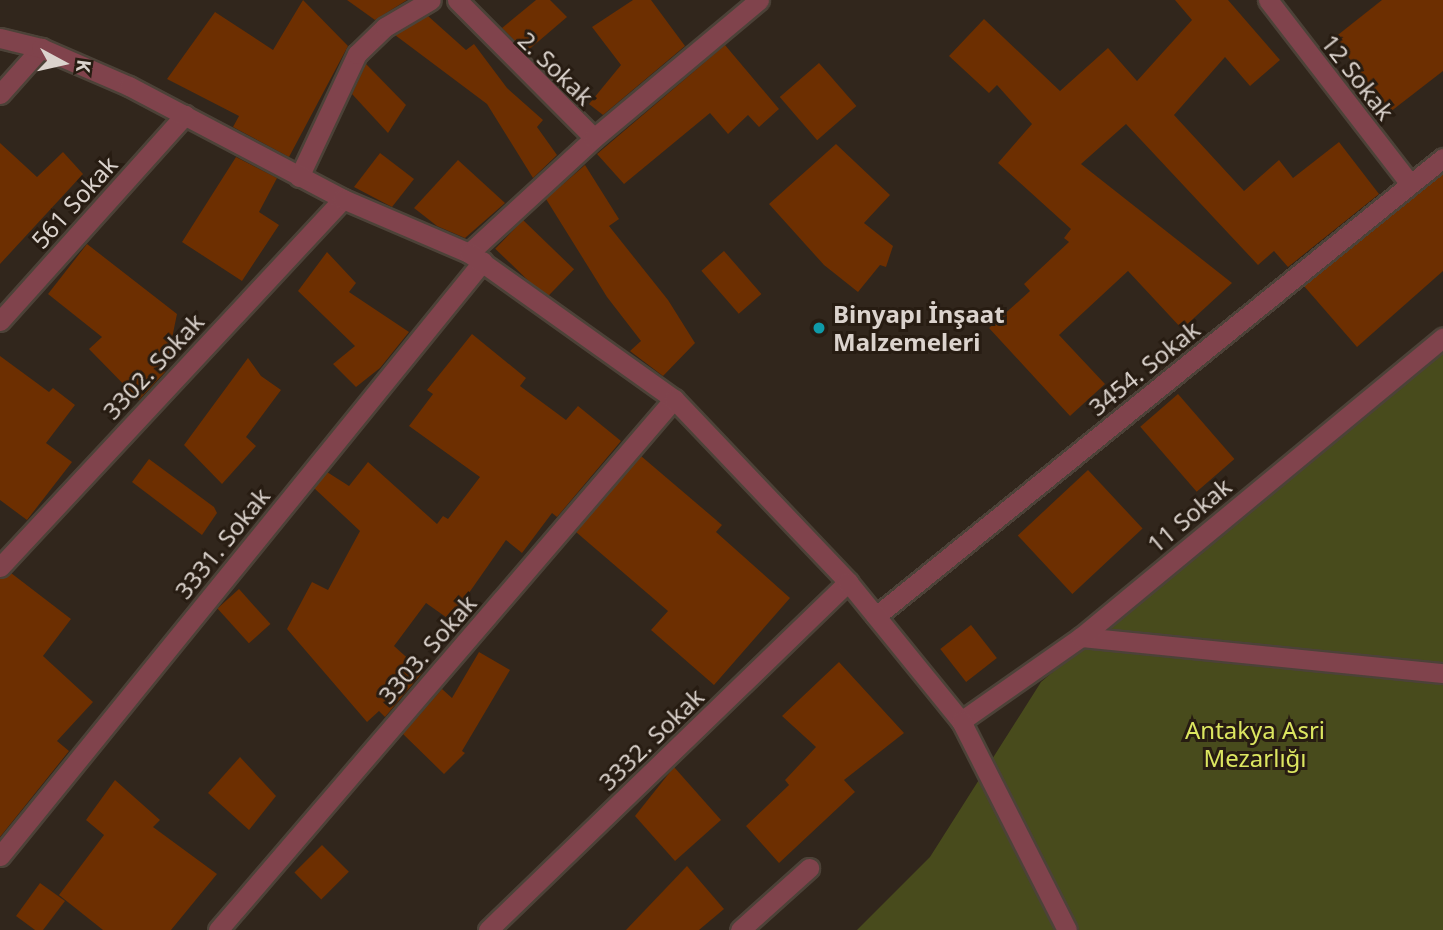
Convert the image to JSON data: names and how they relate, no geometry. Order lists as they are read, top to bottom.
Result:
{
  "streets": {
    "street": [
      "2. Sokak",
      "12 Sokak",
      "561 Sokak",
      "3302. Sokak",
      "3454. Sokak",
      "11 Sokak",
      "3331. Sokak",
      "3303. Sokak",
      "3332. Sokak"
    ]
  },
  "crossings": [
    ["2. Sokak", "3331. Sokak"],
    ["12 Sokak", "3454. Sokak"]
  ],
  "parks": ["Antakya Asri Mezarlığı"],
  "places": ["Binyapı İnşaat Malzemeleri"],
  "north": "right"
}
